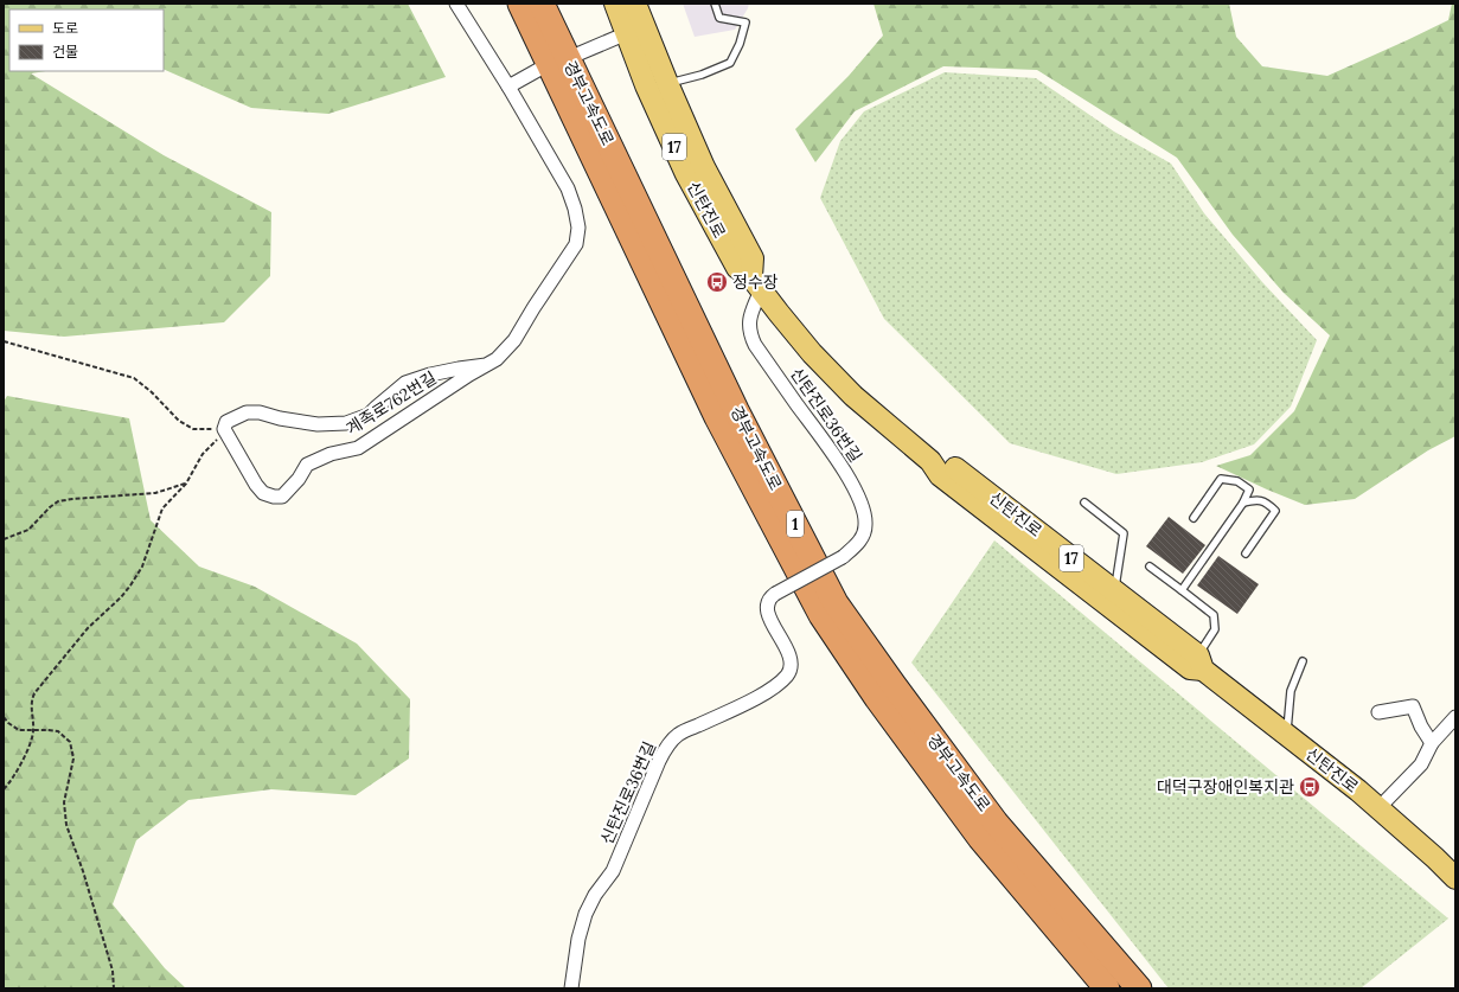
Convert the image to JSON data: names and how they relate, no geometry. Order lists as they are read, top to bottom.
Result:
{
  "streets": {
    "highway": ["경부고속도로", "1"],
    "main road": ["17", "신탄진로"],
    "street": ["계족로762번길", "신탄진로36번길"]
  },
  "crossings": [
    ["신탄진로", "신탄진로36번길"]
  ],
  "places": {
    "bus stop": ["정수장", "대덕구장애인복지관"]
  },
  "legend": ["도로", "건물"]
}
